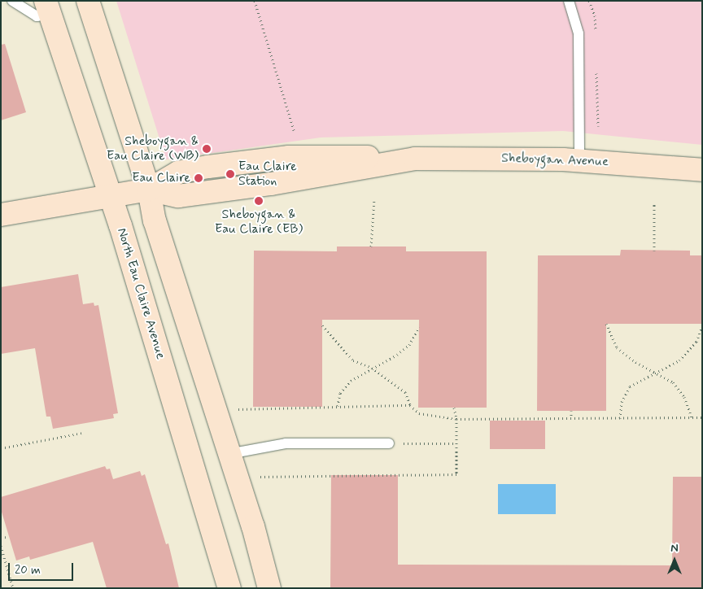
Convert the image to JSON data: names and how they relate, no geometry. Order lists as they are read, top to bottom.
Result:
{
  "streets": {
    "street": ["Sheboygan Avenue", "North Eau Claire Avenue"]
  },
  "places": [
    "Sheboygan & Eau Claire (WB)",
    "Eau Claire Station",
    "Eau Claire",
    "Sheboygan & Eau Claire (EB)"
  ],
  "scale_bar": "20 m",
  "north": "top"
}
